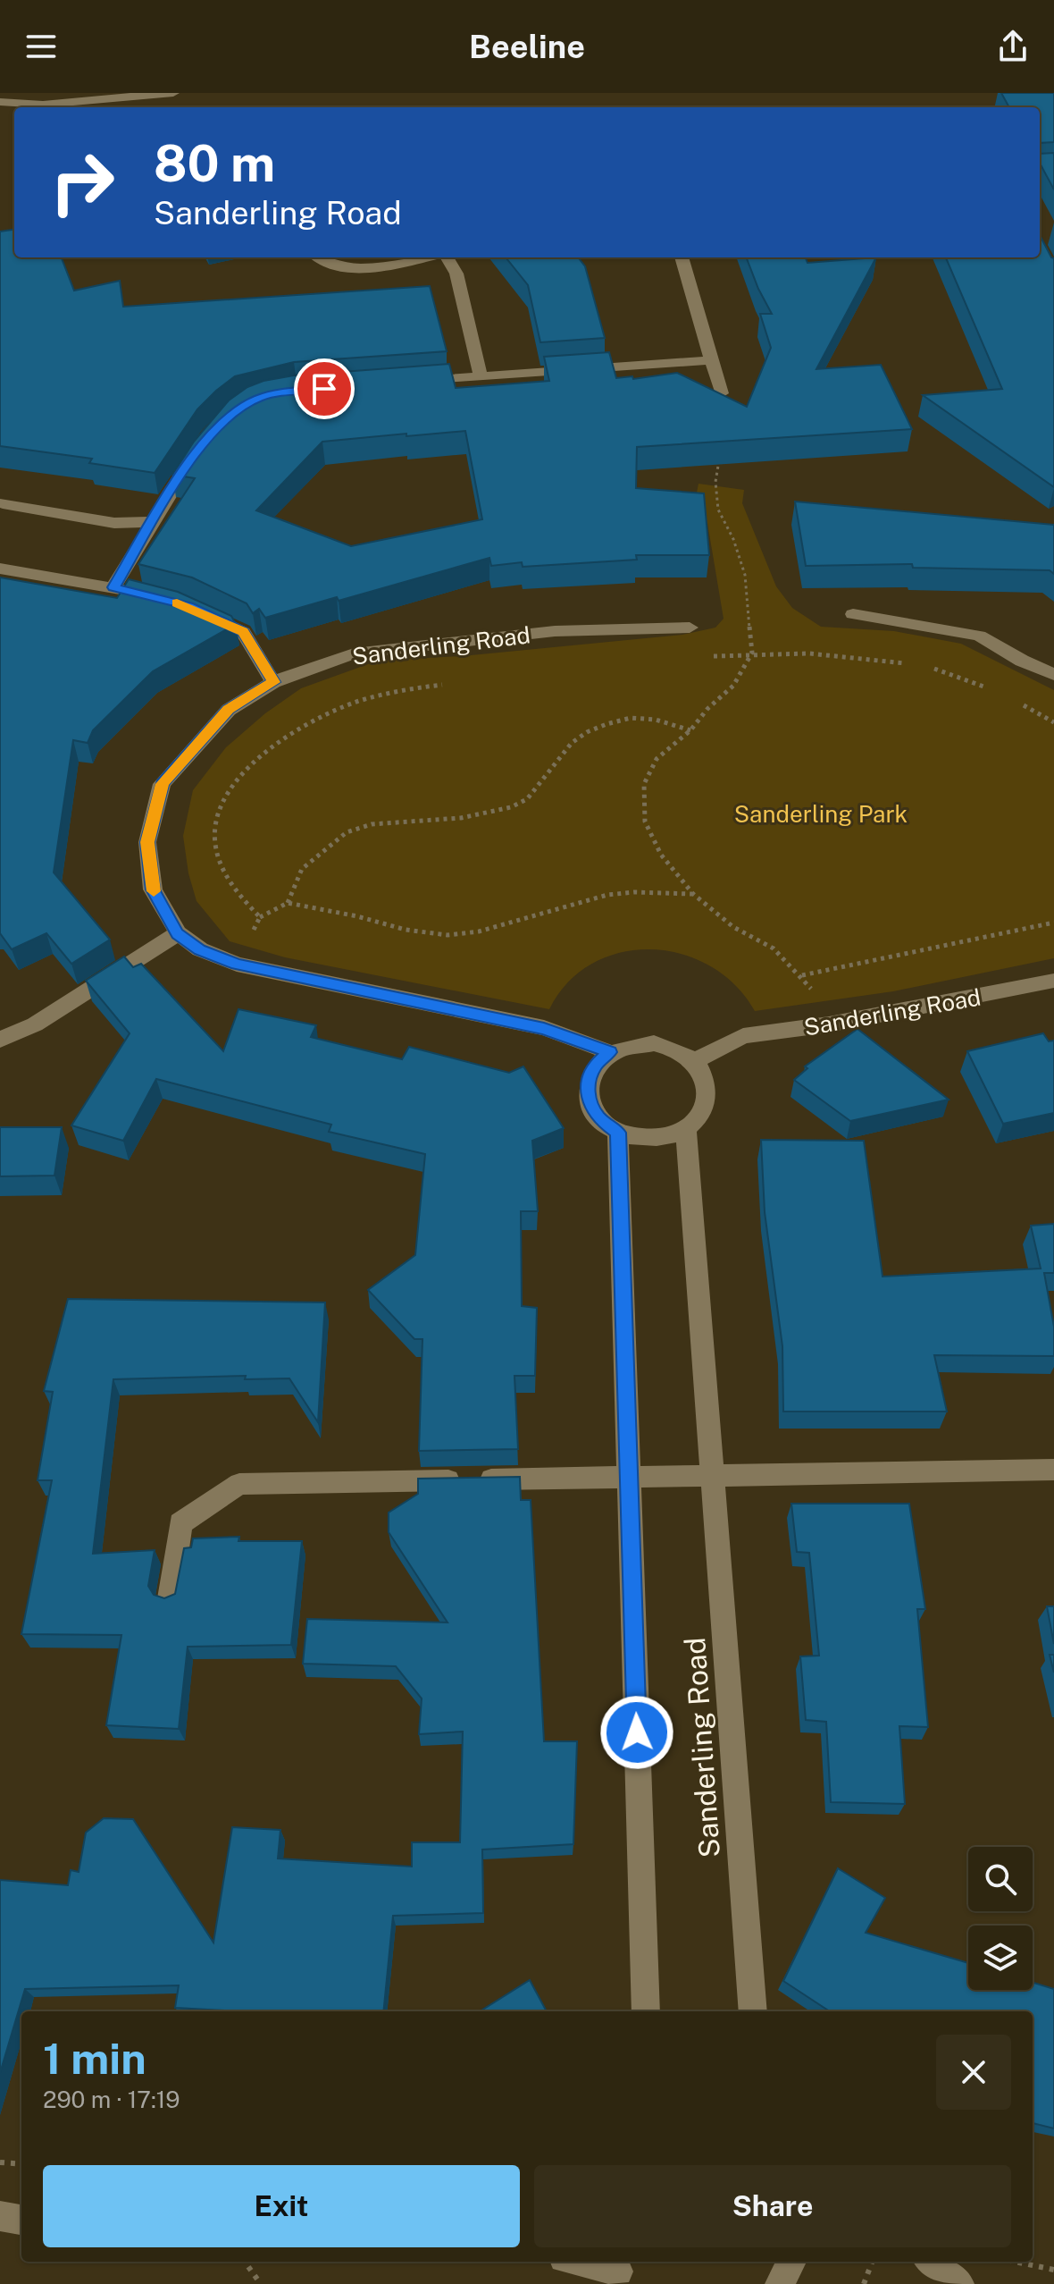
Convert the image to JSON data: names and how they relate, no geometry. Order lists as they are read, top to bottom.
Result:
{
  "streets": {
    "street": ["Sanderling Road"]
  },
  "parks": ["Sanderling Park"],
  "page": {
    "header": "Beeline",
    "turn": ["80 m", "Sanderling Road"],
    "heading": ["1 min", "290 m · 17:19"],
    "buttons": ["Exit", "Share"]
  }
}
